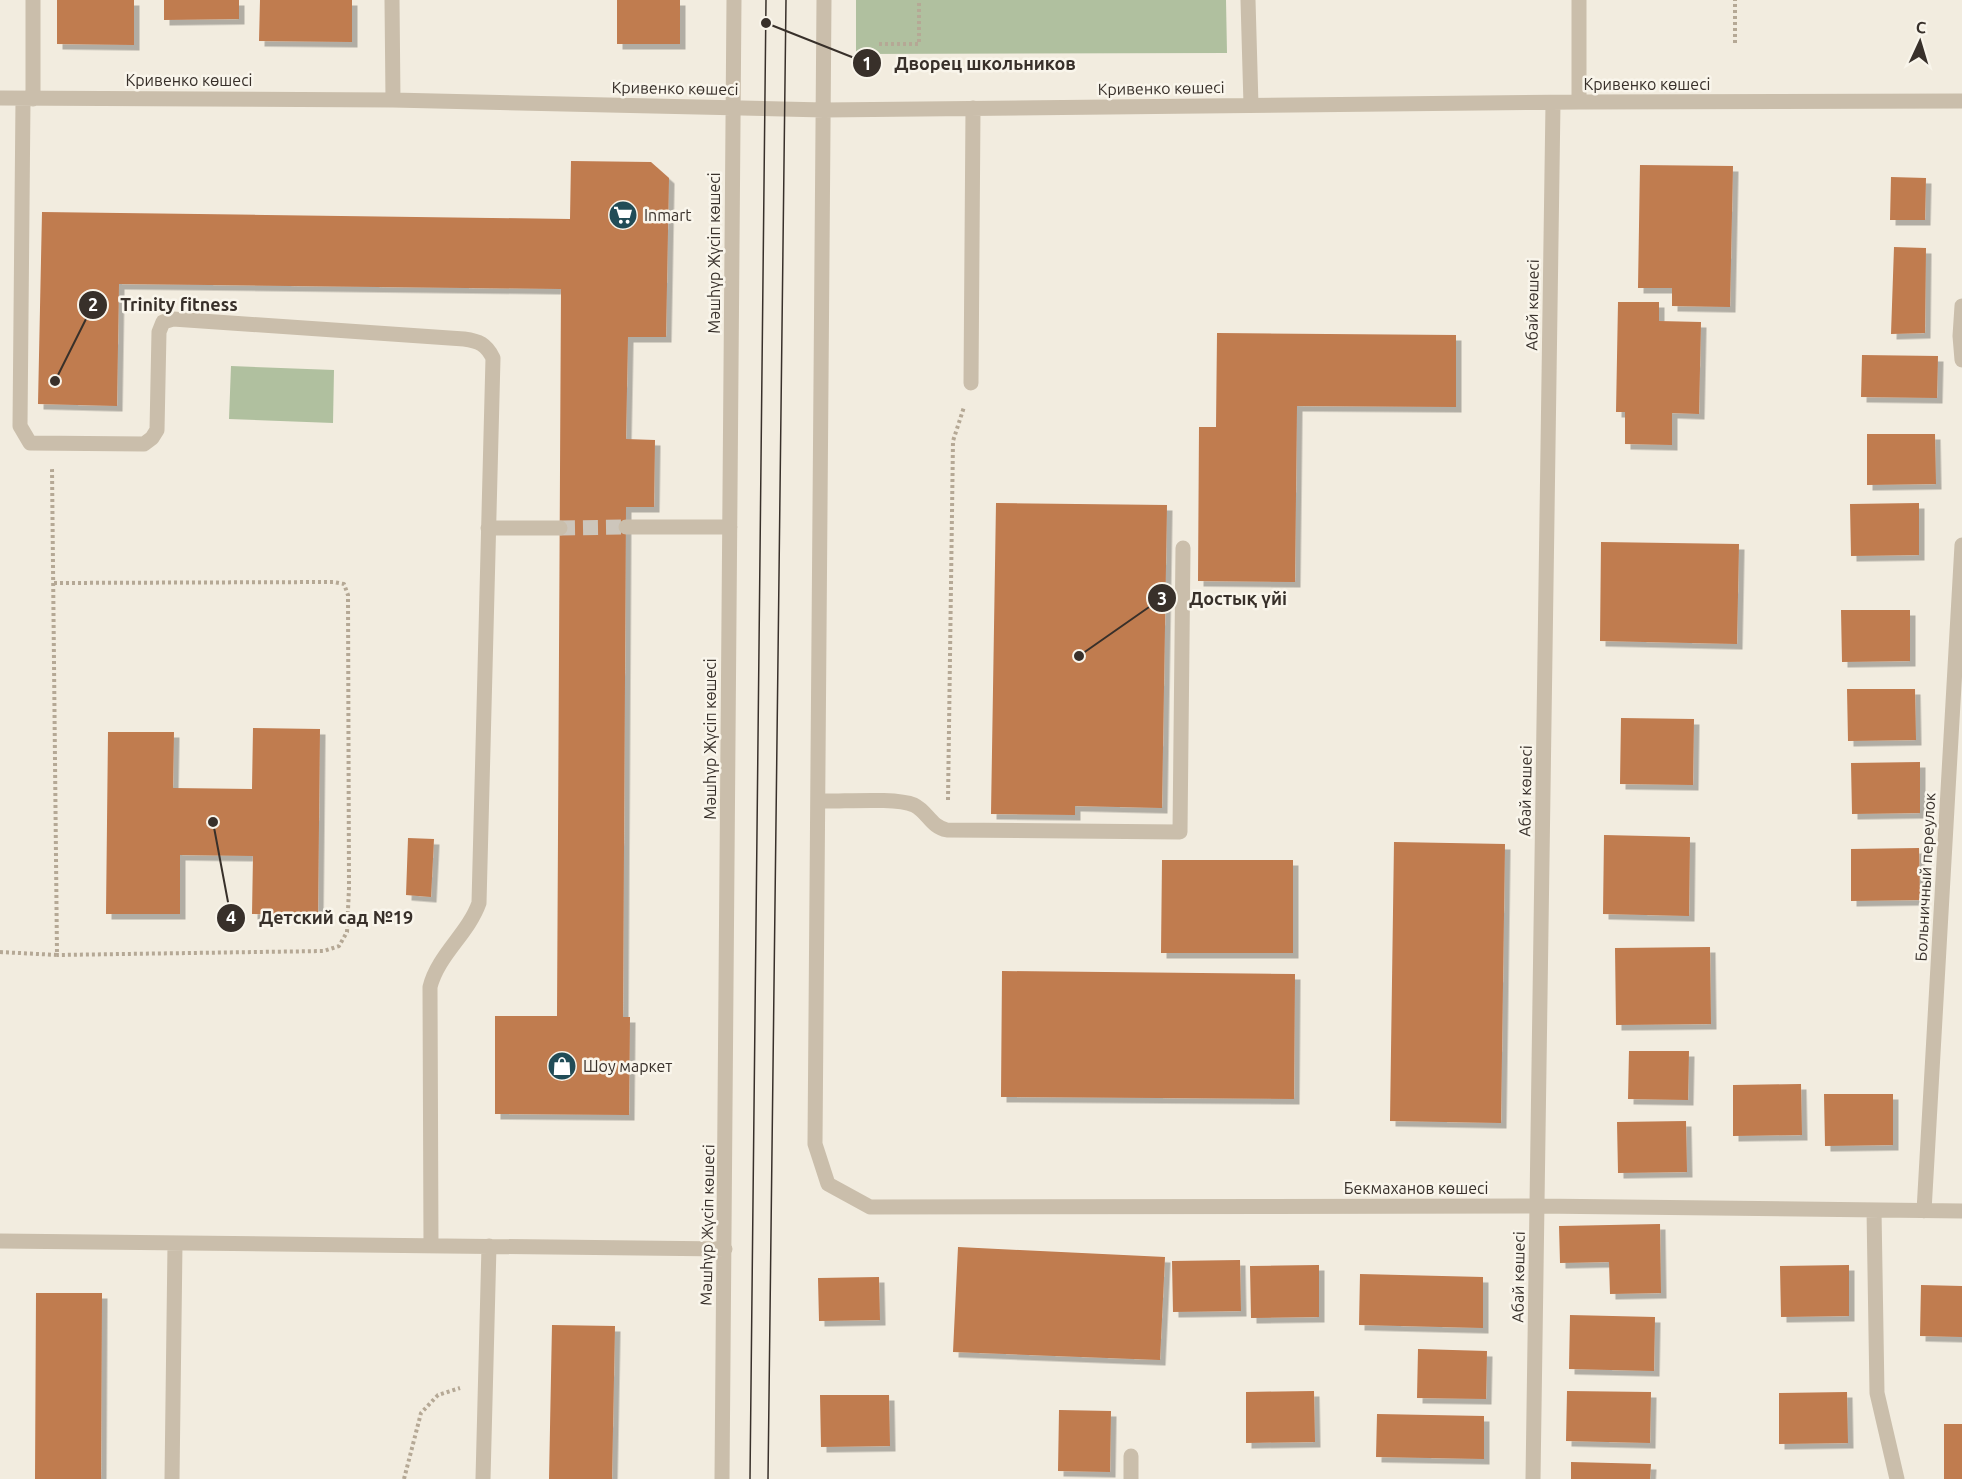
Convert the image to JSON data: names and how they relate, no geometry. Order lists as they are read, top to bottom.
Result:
{
  "streets": {
    "street": [
      "Кривенко көшесі",
      "Мәшһүр Жүсіп көшесі",
      "Абай көшесі",
      "Больничный переулок",
      "Бекмаханов көшесі"
    ]
  },
  "crossings": [
    ["Кривенко көшесі", "Мәшһүр Жүсіп көшесі"],
    ["Кривенко көшесі", "Абай көшесі"],
    ["Абай көшесі", "Бекмаханов көшесі"],
    ["Больничный переулок", "Бекмаханов көшесі"]
  ],
  "places": {
    "other": [
      "Дворец школьников",
      "Trinity fitness",
      "Достық үйі",
      "Детский сад №19"
    ],
    "supermarket": ["Inmart"],
    "shop": ["Шоу маркет"]
  },
  "north": "top"
}
